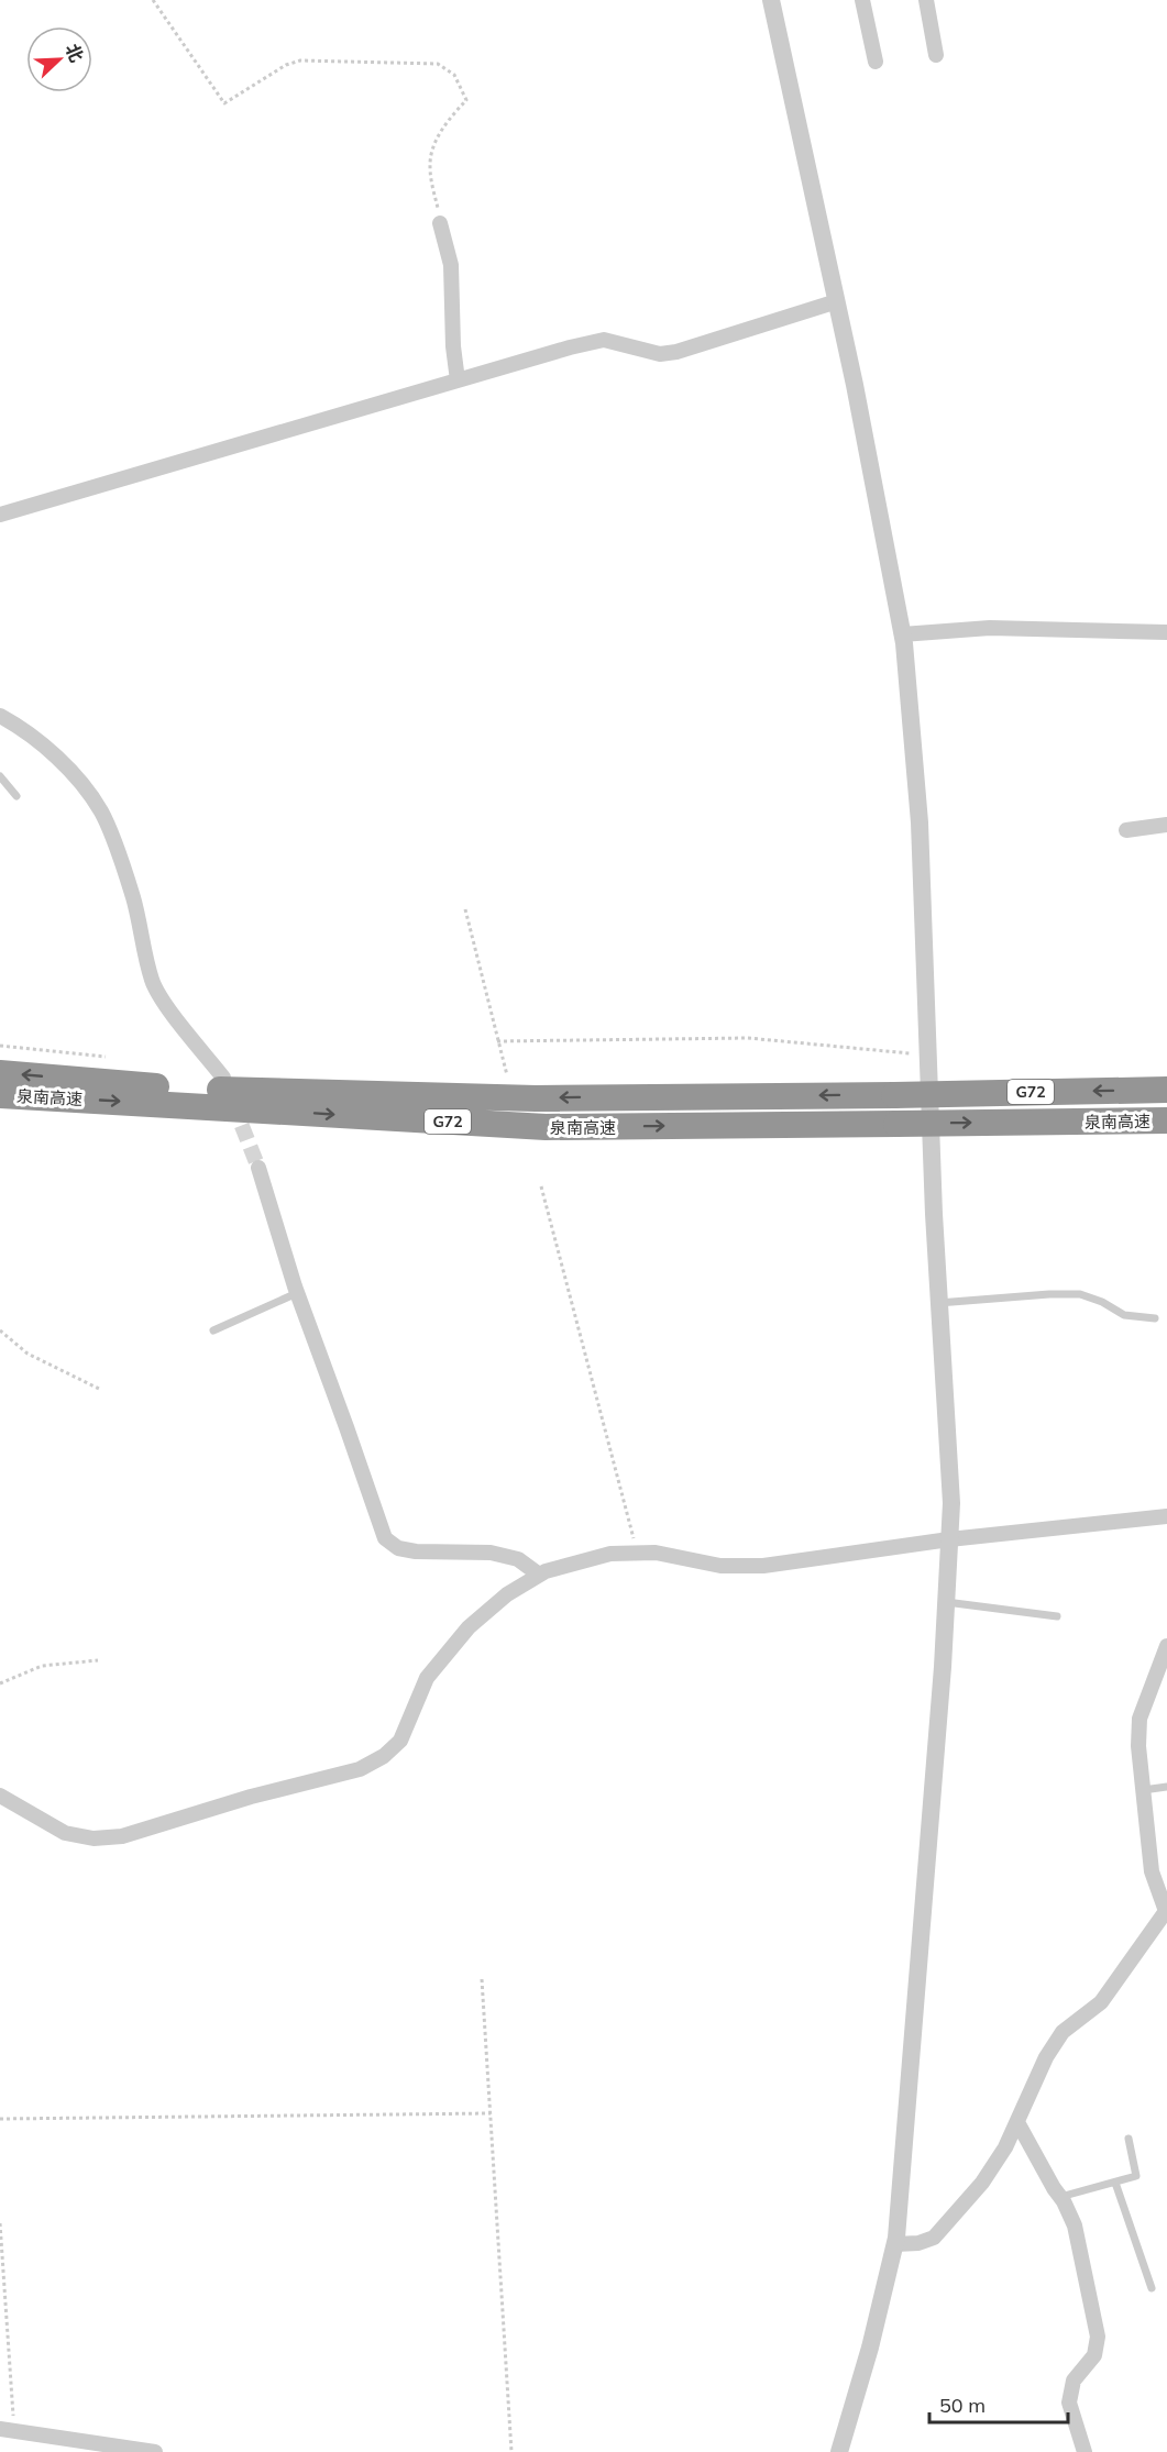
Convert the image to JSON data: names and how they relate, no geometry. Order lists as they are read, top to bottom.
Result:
{
  "streets": {
    "highway": ["G72", "泉南高速"]
  },
  "scale_bar": "50 m",
  "north": "top right"
}
